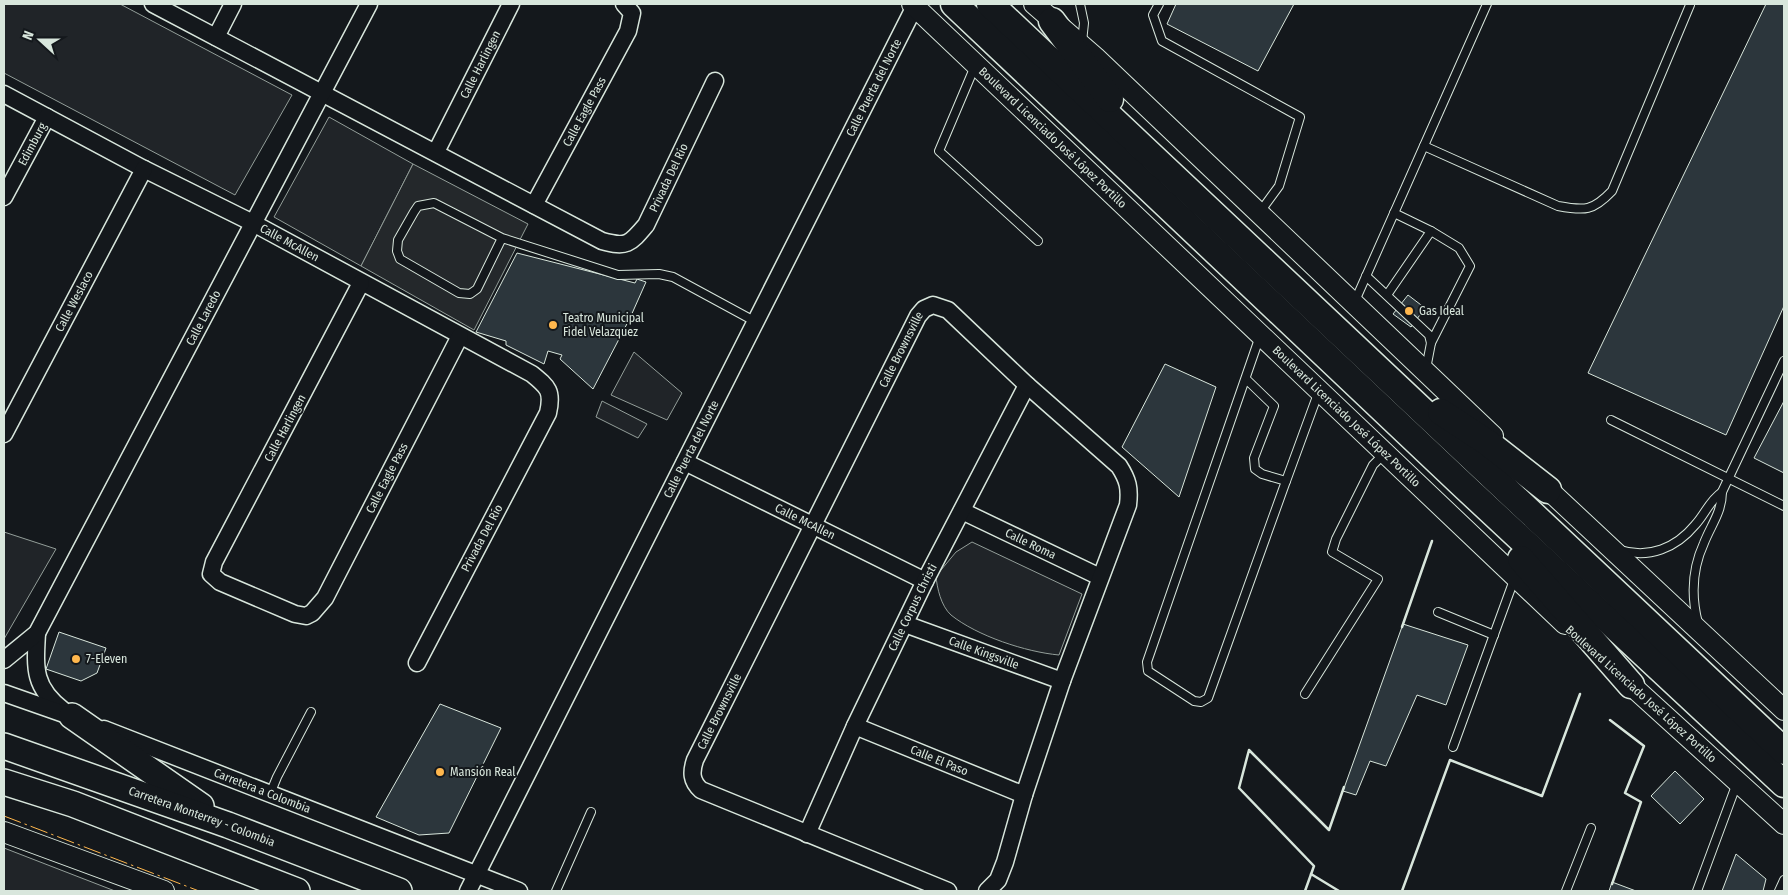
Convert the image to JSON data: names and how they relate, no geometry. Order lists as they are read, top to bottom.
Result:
{
  "streets": {
    "main road": ["Carretera Monterrey - Colombia"],
    "street": [
      "Calle Harlingen",
      "Calle Puerta del Norte",
      "Calle Eagle Pass",
      "Boulevard Licenciado José López Portillo",
      "Edimburg",
      "Privada Del Río",
      "Calle McAllen",
      "Calle Weslaco",
      "Calle Laredo",
      "Calle Brownsville",
      "Calle Roma",
      "Calle Corpus Christi",
      "Calle Kingsville",
      "Calle El Paso",
      "Carretera a Colombia"
    ]
  },
  "crossings": [
    ["Calle Harlingen", "Calle Eagle Pass"],
    ["Calle Harlingen", "Calle McAllen"],
    ["Calle Puerta del Norte", "Boulevard Licenciado José López Portillo"],
    ["Calle Puerta del Norte", "Calle McAllen"],
    ["Calle Puerta del Norte", "Carretera a Colombia"],
    ["Calle Eagle Pass", "Privada Del Río"],
    ["Calle Eagle Pass", "Calle McAllen"],
    ["Edimburg", "Calle McAllen"],
    ["Privada Del Río", "Calle McAllen"],
    ["Calle McAllen", "Calle Weslaco"],
    ["Calle McAllen", "Calle Laredo"],
    ["Calle McAllen", "Calle Brownsville"],
    ["Calle McAllen", "Calle Corpus Christi"],
    ["Calle Laredo", "Carretera a Colombia"],
    ["Calle Brownsville", "Calle Roma"],
    ["Calle Brownsville", "Calle Corpus Christi"],
    ["Calle Brownsville", "Calle Kingsville"],
    ["Calle Brownsville", "Calle El Paso"],
    ["Calle Roma", "Calle Corpus Christi"],
    ["Calle Corpus Christi", "Calle Kingsville"],
    ["Calle Corpus Christi", "Calle El Paso"]
  ],
  "places": [
    "Gas Ideal",
    "Teatro Municipal Fidel Velazquez",
    "7-Eleven",
    "Mansión Real"
  ],
  "north": "left"
}
